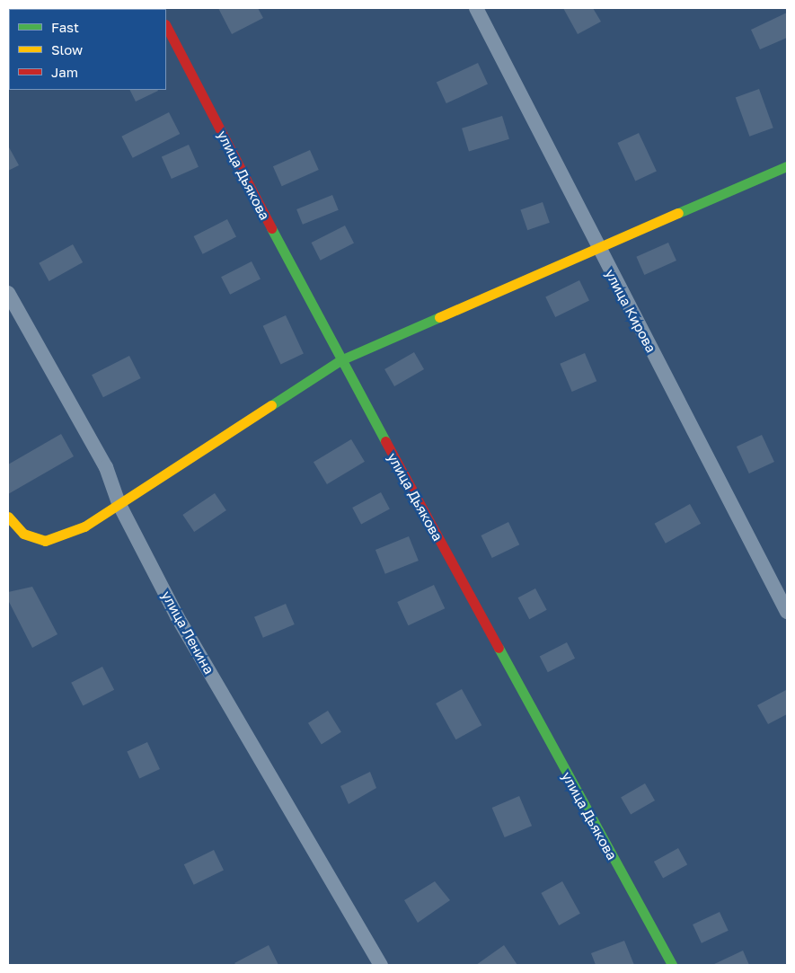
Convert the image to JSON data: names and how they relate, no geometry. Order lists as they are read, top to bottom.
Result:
{
  "streets": {
    "street": ["улица Дьякова", "улица Кирова", "улица Ленина"]
  },
  "legend": ["Fast", "Slow", "Jam"]
}
